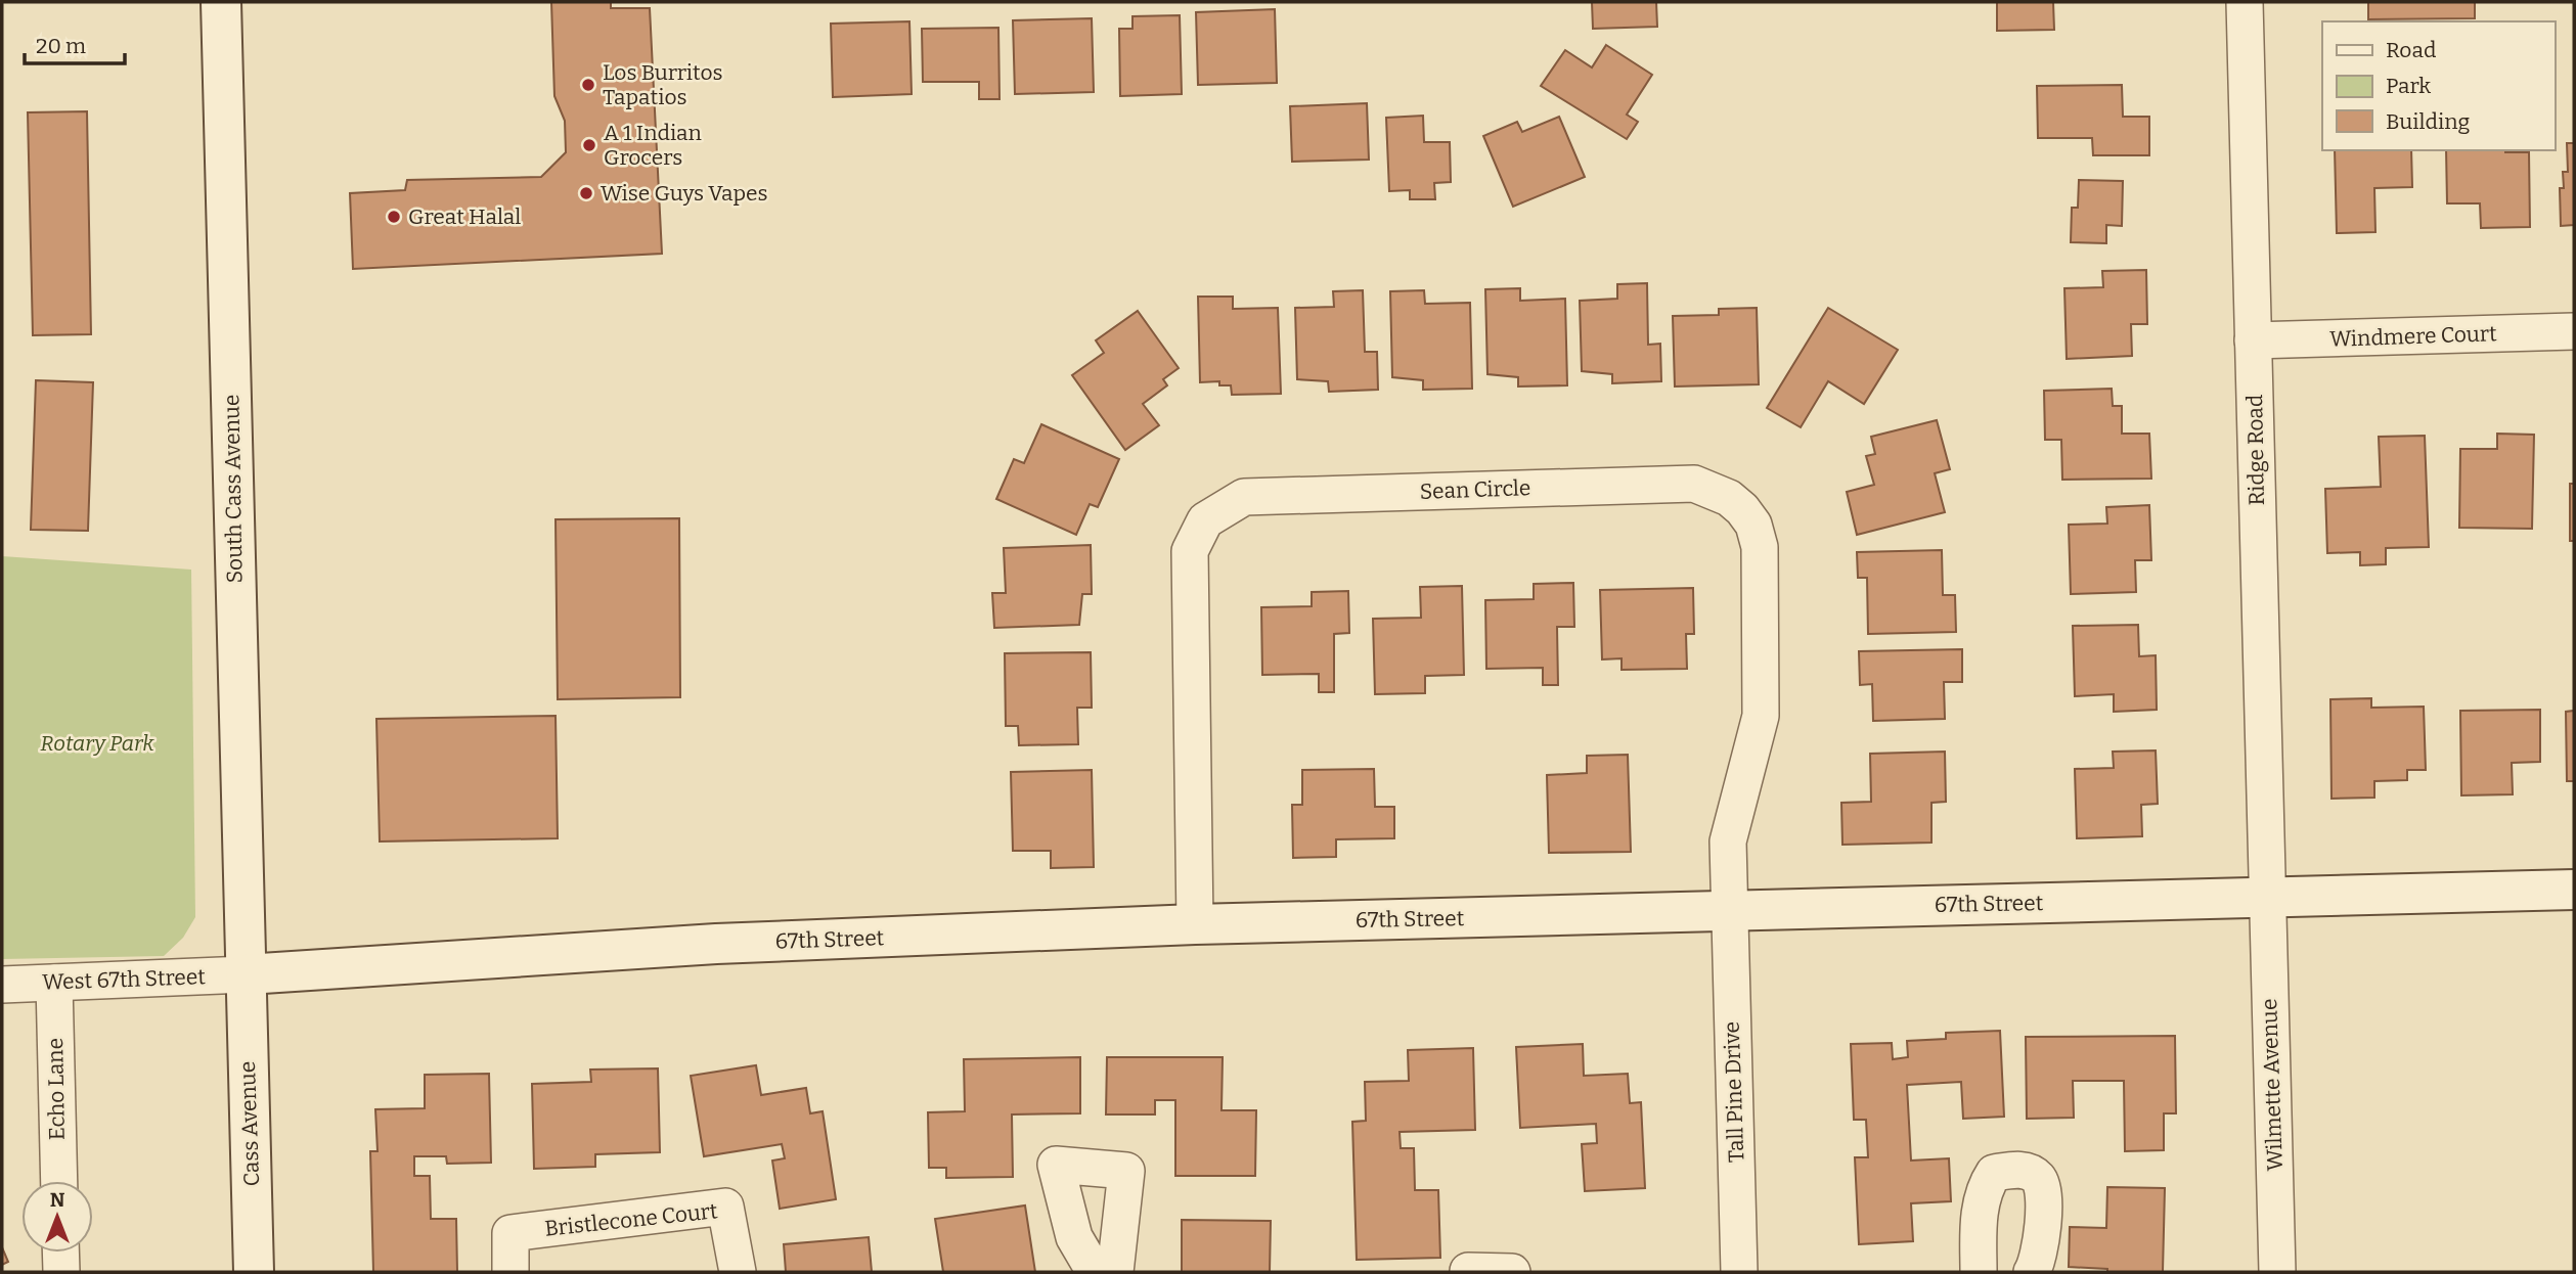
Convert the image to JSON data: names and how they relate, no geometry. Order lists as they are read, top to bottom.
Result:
{
  "streets": {
    "street": [
      "Windmere Court",
      "Ridge Road",
      "South Cass Avenue",
      "Sean Circle",
      "67th Street",
      "West 67th Street",
      "Wilmette Avenue",
      "Echo Lane",
      "Tall Pine Drive",
      "Cass Avenue",
      "Bristlecone Court"
    ]
  },
  "crossings": [
    ["Windmere Court", "Ridge Road"],
    ["Ridge Road", "67th Street"],
    ["Ridge Road", "Wilmette Avenue"],
    ["South Cass Avenue", "67th Street"],
    ["South Cass Avenue", "West 67th Street"],
    ["South Cass Avenue", "Cass Avenue"],
    ["Sean Circle", "67th Street"],
    ["Sean Circle", "Tall Pine Drive"],
    ["67th Street", "West 67th Street"],
    ["67th Street", "Wilmette Avenue"],
    ["67th Street", "Tall Pine Drive"],
    ["67th Street", "Cass Avenue"],
    ["West 67th Street", "Echo Lane"],
    ["West 67th Street", "Cass Avenue"]
  ],
  "parks": ["Rotary Park"],
  "places": [
    "Los Burritos Tapatios",
    "A 1 Indian Grocers",
    "Wise Guys Vapes",
    "Great Halal"
  ],
  "legend": ["Road", "Park", "Building"],
  "scale_bar": "20 m",
  "north": "top"
}
